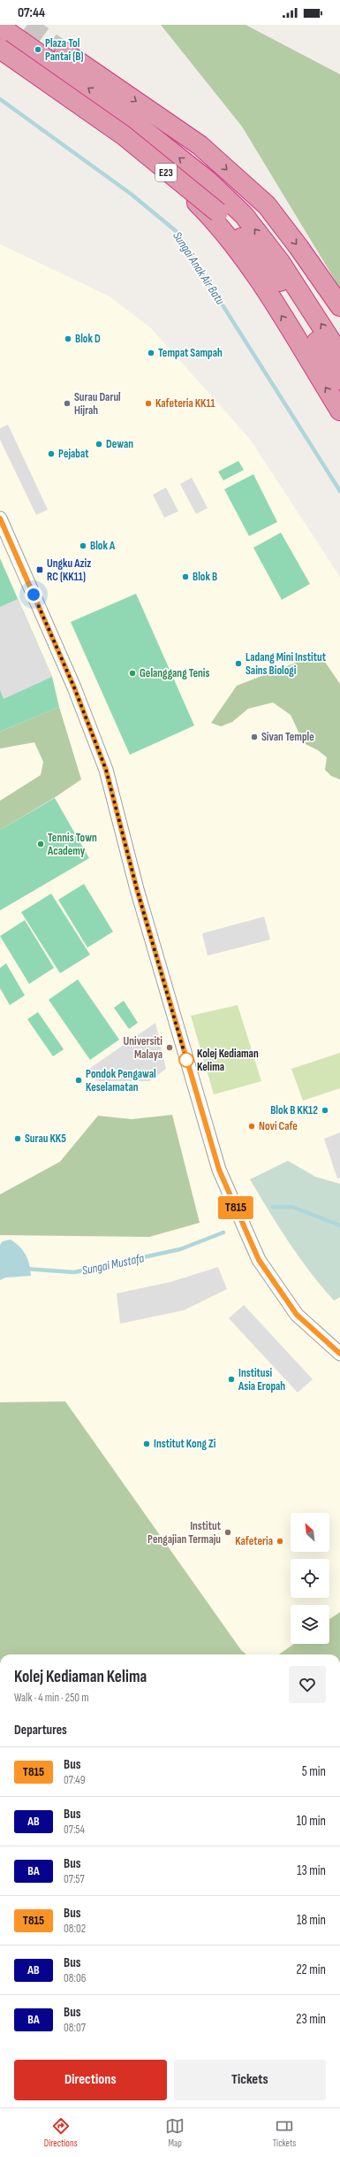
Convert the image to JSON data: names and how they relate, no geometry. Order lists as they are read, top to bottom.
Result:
{
  "streets": {
    "highway": ["E23"]
  },
  "water": ["Sungai Anak Air Batu", "Sungai Mustafa"],
  "places": {
    "other": [
      "Plaza Tol Pantai (B)",
      "Blok D",
      "Tempat Sampah",
      "Surau Darul Hijrah",
      "Kafeteria KK11",
      "Dewan",
      "Pejabat",
      "Blok A",
      "Blok B",
      "Ladang Mini Institut Sains Biologi",
      "Gelanggang Tenis",
      "Sivan Temple",
      "Tennis Town Academy",
      "Universiti Malaya",
      "Kolej Kediaman Kelima",
      "Pondok Pengawal Keselamatan",
      "Blok B KK12",
      "Novi Cafe",
      "Surau KK5",
      "Institusi Asia Eropah",
      "Institut Kong Zi",
      "Institut Pengajian Termaju",
      "Kafeteria"
    ],
    "transit": ["Ungku Aziz RC (KK11)"]
  },
  "lines": ["bus line T815"],
  "north": "top left",
  "page": {
    "status": "07:44",
    "on_map": "T815",
    "heading": [
      ["Kolej Kediaman Kelima", "Walk · 4 min · 250 m"],
      "Departures"
    ],
    "list": [
      {
        "mark": "T815",
        "name": "Bus",
        "note": "07:49",
        "value": "5 min"
      },
      {
        "mark": "AB",
        "name": "Bus",
        "note": "07:54",
        "value": "10 min"
      },
      {
        "mark": "BA",
        "name": "Bus",
        "note": "07:57",
        "value": "13 min"
      },
      {
        "mark": "T815",
        "name": "Bus",
        "note": "08:02",
        "value": "18 min"
      },
      {
        "mark": "AB",
        "name": "Bus",
        "note": "08:06",
        "value": "22 min"
      },
      {
        "mark": "BA",
        "name": "Bus",
        "note": "08:07",
        "value": "23 min"
      }
    ],
    "buttons": ["Directions", "Tickets"],
    "tabs": ["Directions", "Map", "Tickets"]
  }
}
